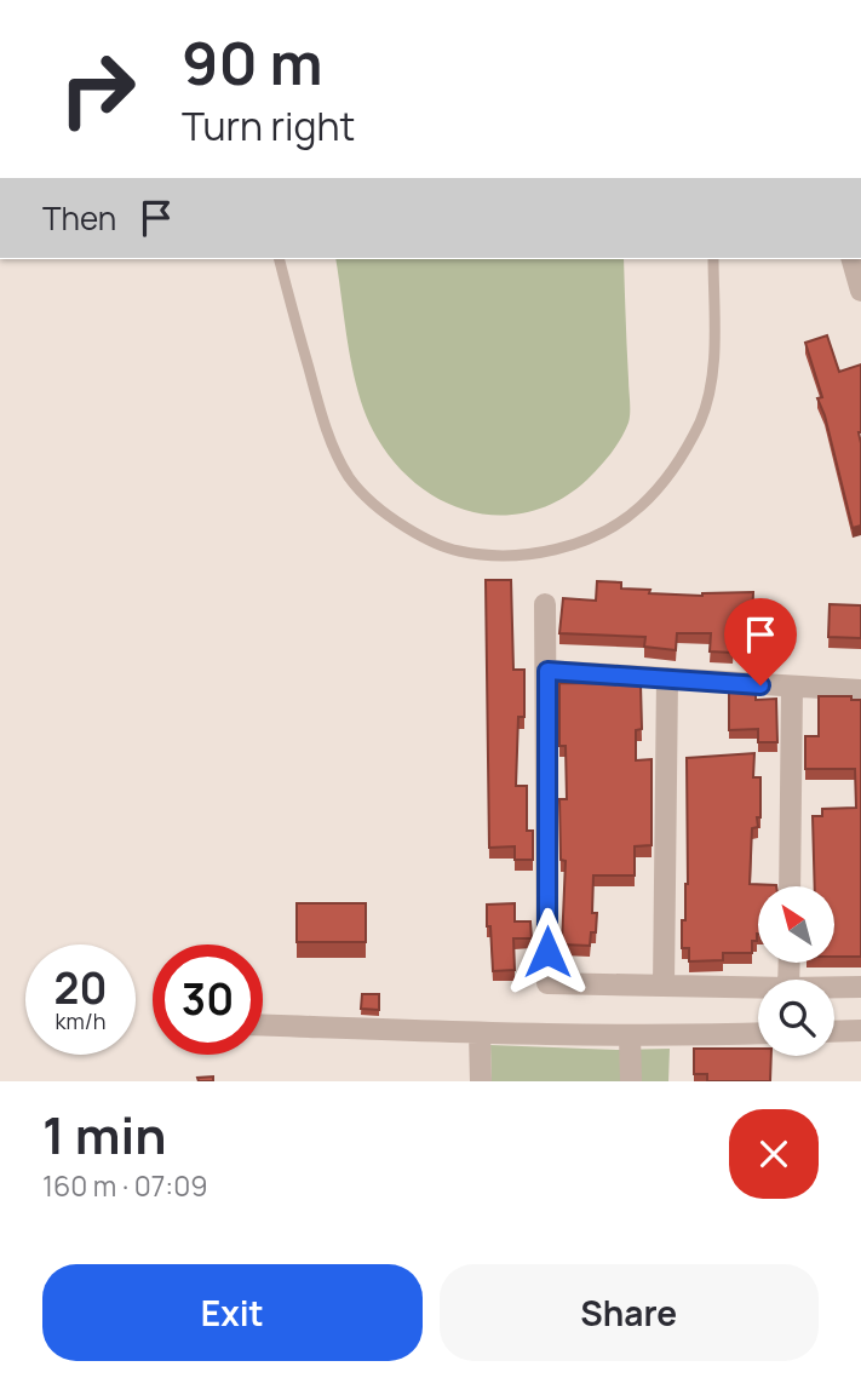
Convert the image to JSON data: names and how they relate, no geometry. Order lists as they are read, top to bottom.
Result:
{
  "north": "top left",
  "page": {
    "turn": ["90 m", "Turn right"],
    "then": "Then",
    "speed": "20 km/h",
    "limit": "30",
    "heading": ["1 min", "160 m · 07:09"],
    "buttons": ["Exit", "Share"]
  }
}
